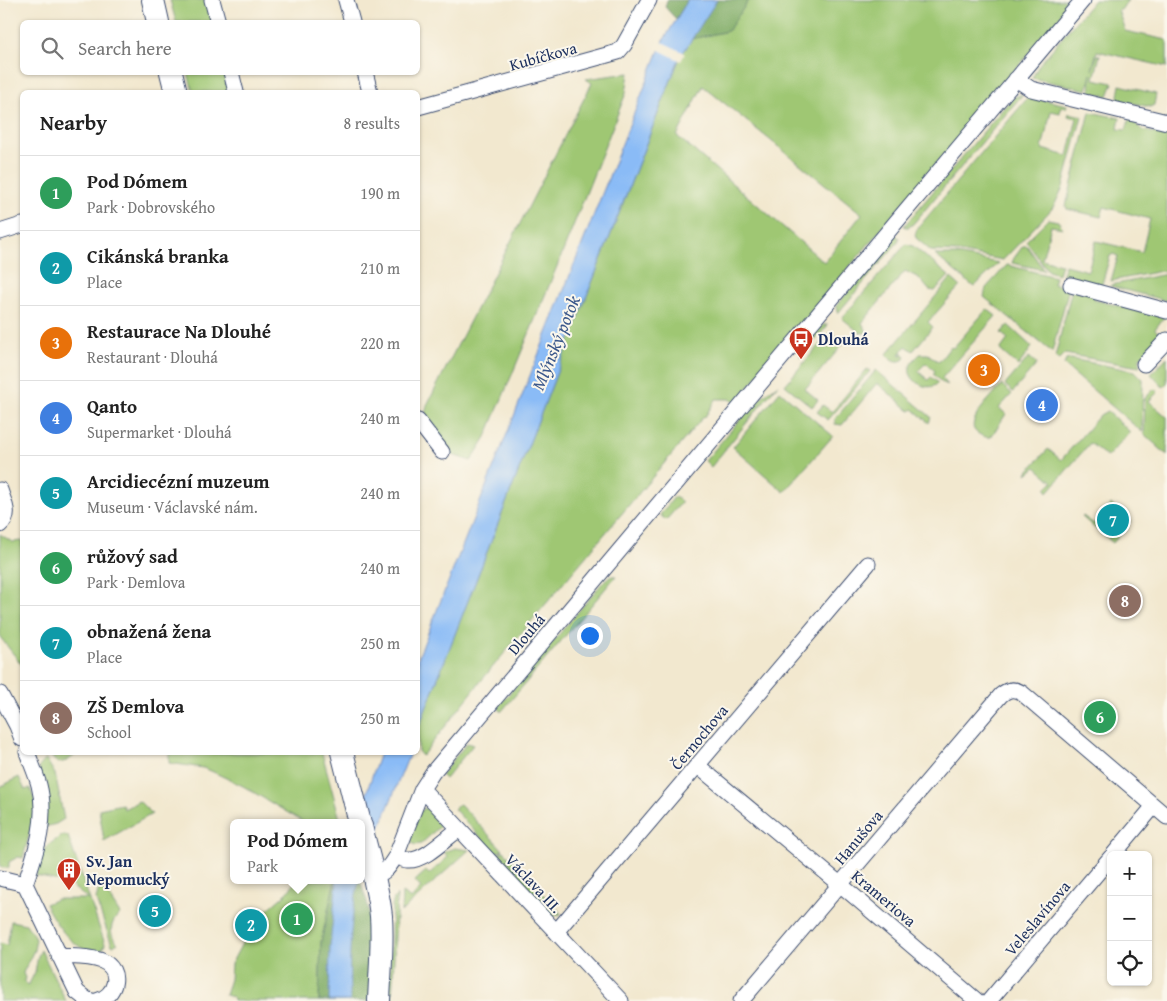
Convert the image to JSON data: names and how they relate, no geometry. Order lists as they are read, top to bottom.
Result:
{
  "streets": {
    "street": [
      "Kubíčkova",
      "Dlouhá",
      "Černochova",
      "Hanušova",
      "Václava III.",
      "Krameriova",
      "Veleslavínova"
    ]
  },
  "crossings": [
    ["Dlouhá", "Václava III."],
    ["Černochova", "Václava III."],
    ["Černochova", "Krameriova"],
    ["Hanušova", "Krameriova"],
    ["Hanušova", "Veleslavínova"]
  ],
  "water": ["Mlýnský potok"],
  "places": {
    "bus stop": ["Dlouhá"],
    "building": ["Sv. Jan Nepomucký"]
  },
  "page": {
    "search": "Search here",
    "heading": ["Nearby", "8 results"],
    "list": [
      {
        "mark": "1",
        "name": "Pod Dómem",
        "note": "Park · Dobrovského",
        "value": "190 m"
      },
      {
        "mark": "2",
        "name": "Cikánská branka",
        "note": "Place",
        "value": "210 m"
      },
      {
        "mark": "3",
        "name": "Restaurace Na Dlouhé",
        "note": "Restaurant · Dlouhá",
        "value": "220 m"
      },
      {
        "mark": "4",
        "name": "Qanto",
        "note": "Supermarket · Dlouhá",
        "value": "240 m"
      },
      {
        "mark": "5",
        "name": "Arcidiecézní muzeum",
        "note": "Museum · Václavské nám.",
        "value": "240 m"
      },
      {
        "mark": "6",
        "name": "růžový sad",
        "note": "Park · Demlova",
        "value": "240 m"
      },
      {
        "mark": "7",
        "name": "obnažená žena",
        "note": "Place",
        "value": "250 m"
      },
      {
        "mark": "8",
        "name": "ZŠ Demlova",
        "note": "School",
        "value": "250 m"
      }
    ],
    "pins": [
      "3",
      "4",
      "7",
      "8",
      "6",
      "5",
      "1",
      "2"
    ],
    "popup": ["Pod Dómem", "Park"],
    "map_buttons": ["+", "−"]
  }
}
